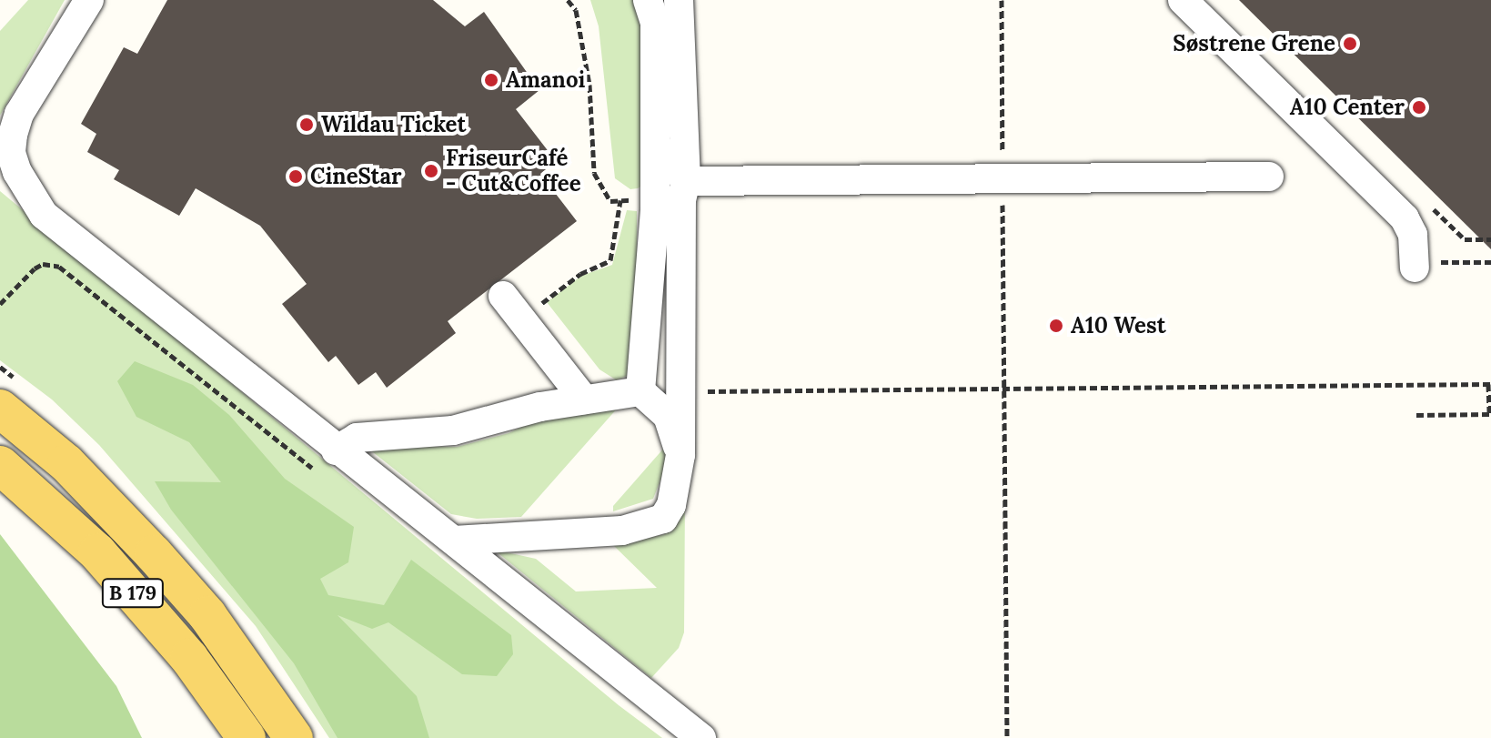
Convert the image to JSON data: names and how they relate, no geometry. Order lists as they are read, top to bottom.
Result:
{
  "streets": {
    "main road": ["B 179"]
  },
  "places": [
    "Søstrene Grene",
    "Amanoi",
    "A10 Center",
    "Wildau Ticket",
    "FriseurCafé - Cut&Coffee",
    "CineStar",
    "A10 West"
  ]
}
